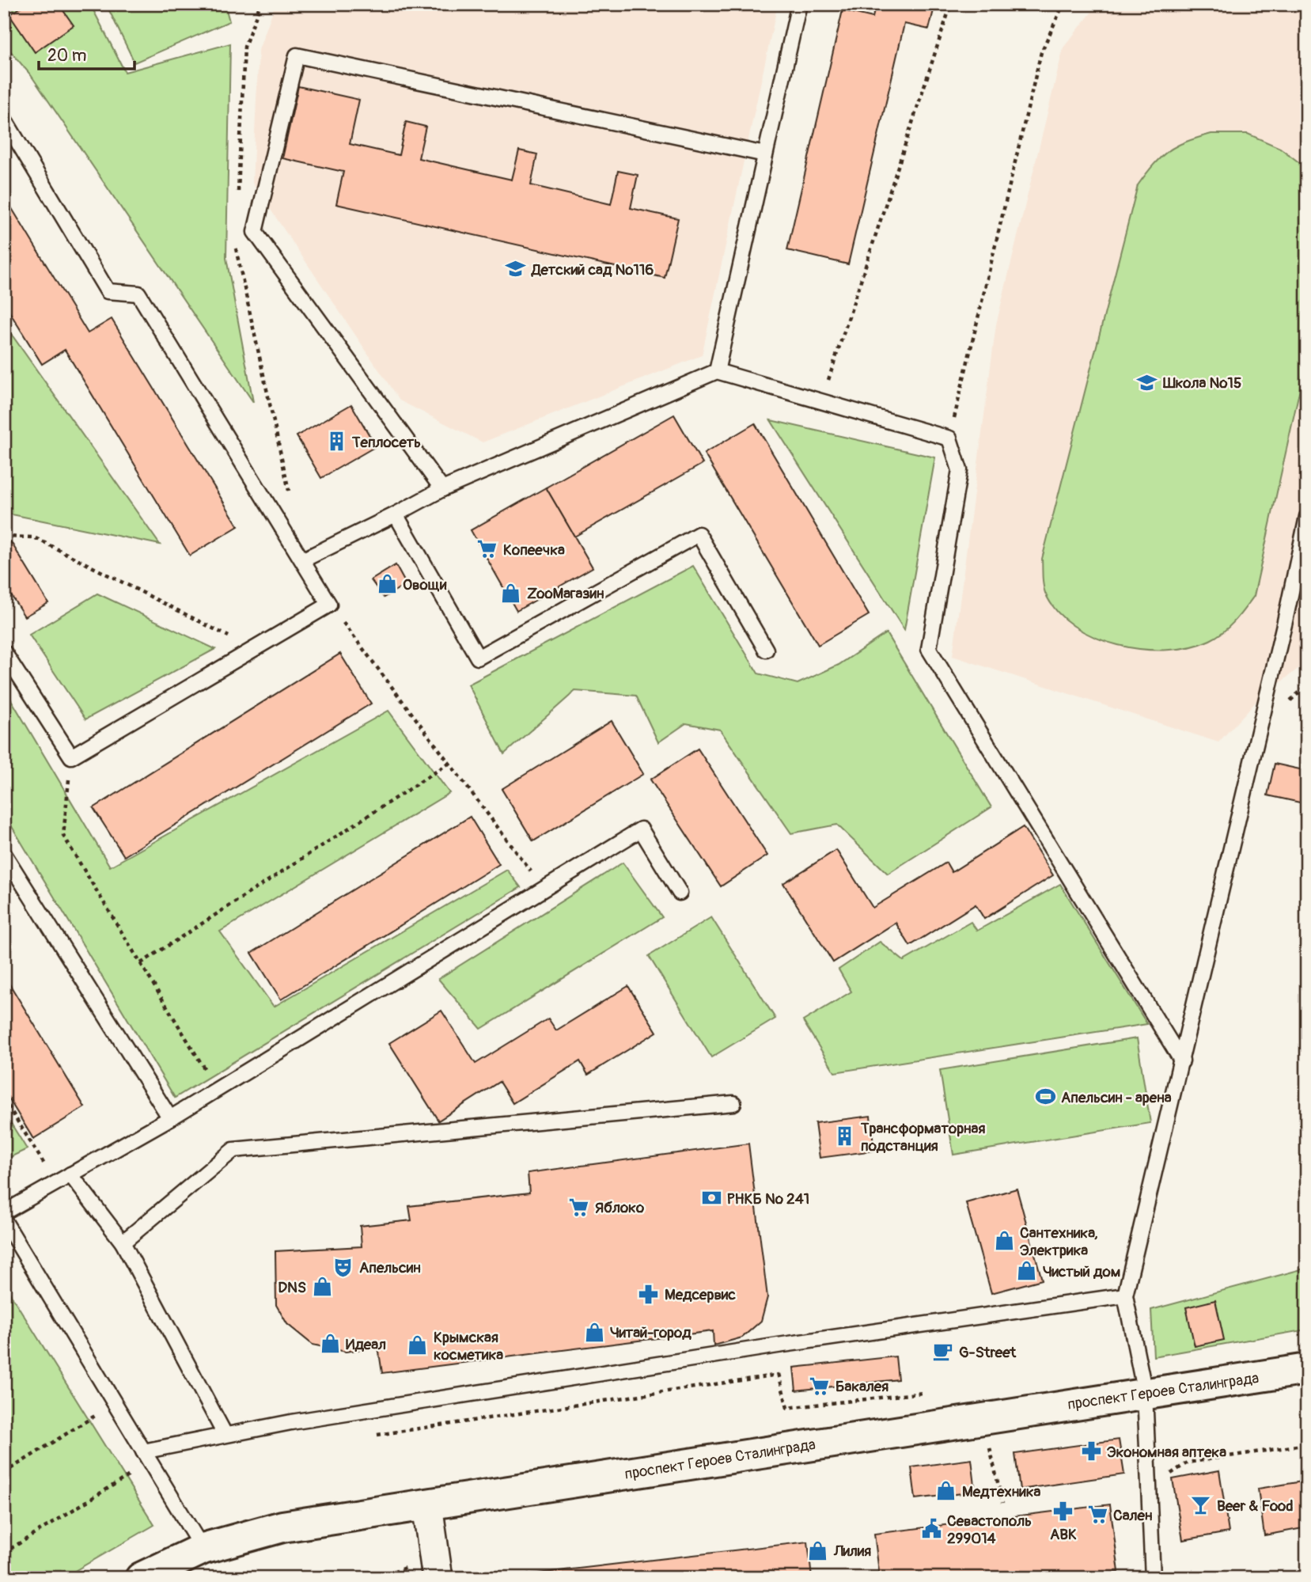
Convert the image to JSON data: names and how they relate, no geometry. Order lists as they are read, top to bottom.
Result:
{
  "streets": {
    "main road": ["проспект Героев Сталинграда"]
  },
  "places": {
    "school or university": ["Детский сад №116", "Школа №15"],
    "building": ["Теплосеть", "Трансформаторная подстанция"],
    "supermarket": [
      "Копеечка",
      "Яблоко",
      "Бакалея",
      "Сален"
    ],
    "shop": [
      "Овощи",
      "ZooМагазин",
      "Сантехника, Электрика",
      "Чистый дом",
      "DNS",
      "Читай-город",
      "Идеал",
      "Крымская косметика",
      "Медтехника",
      "Лилия"
    ],
    "sports": ["Апельсин - арена"],
    "bank": ["РНКБ № 241"],
    "theatre": ["Апельсин"],
    "pharmacy": ["Медсервис", "Экономная аптека", "АВК"],
    "cafe": ["G-Street"],
    "bar": ["Beer & Food"],
    "public building": ["Севастополь 299014"]
  },
  "scale_bar": "20 m"
}
